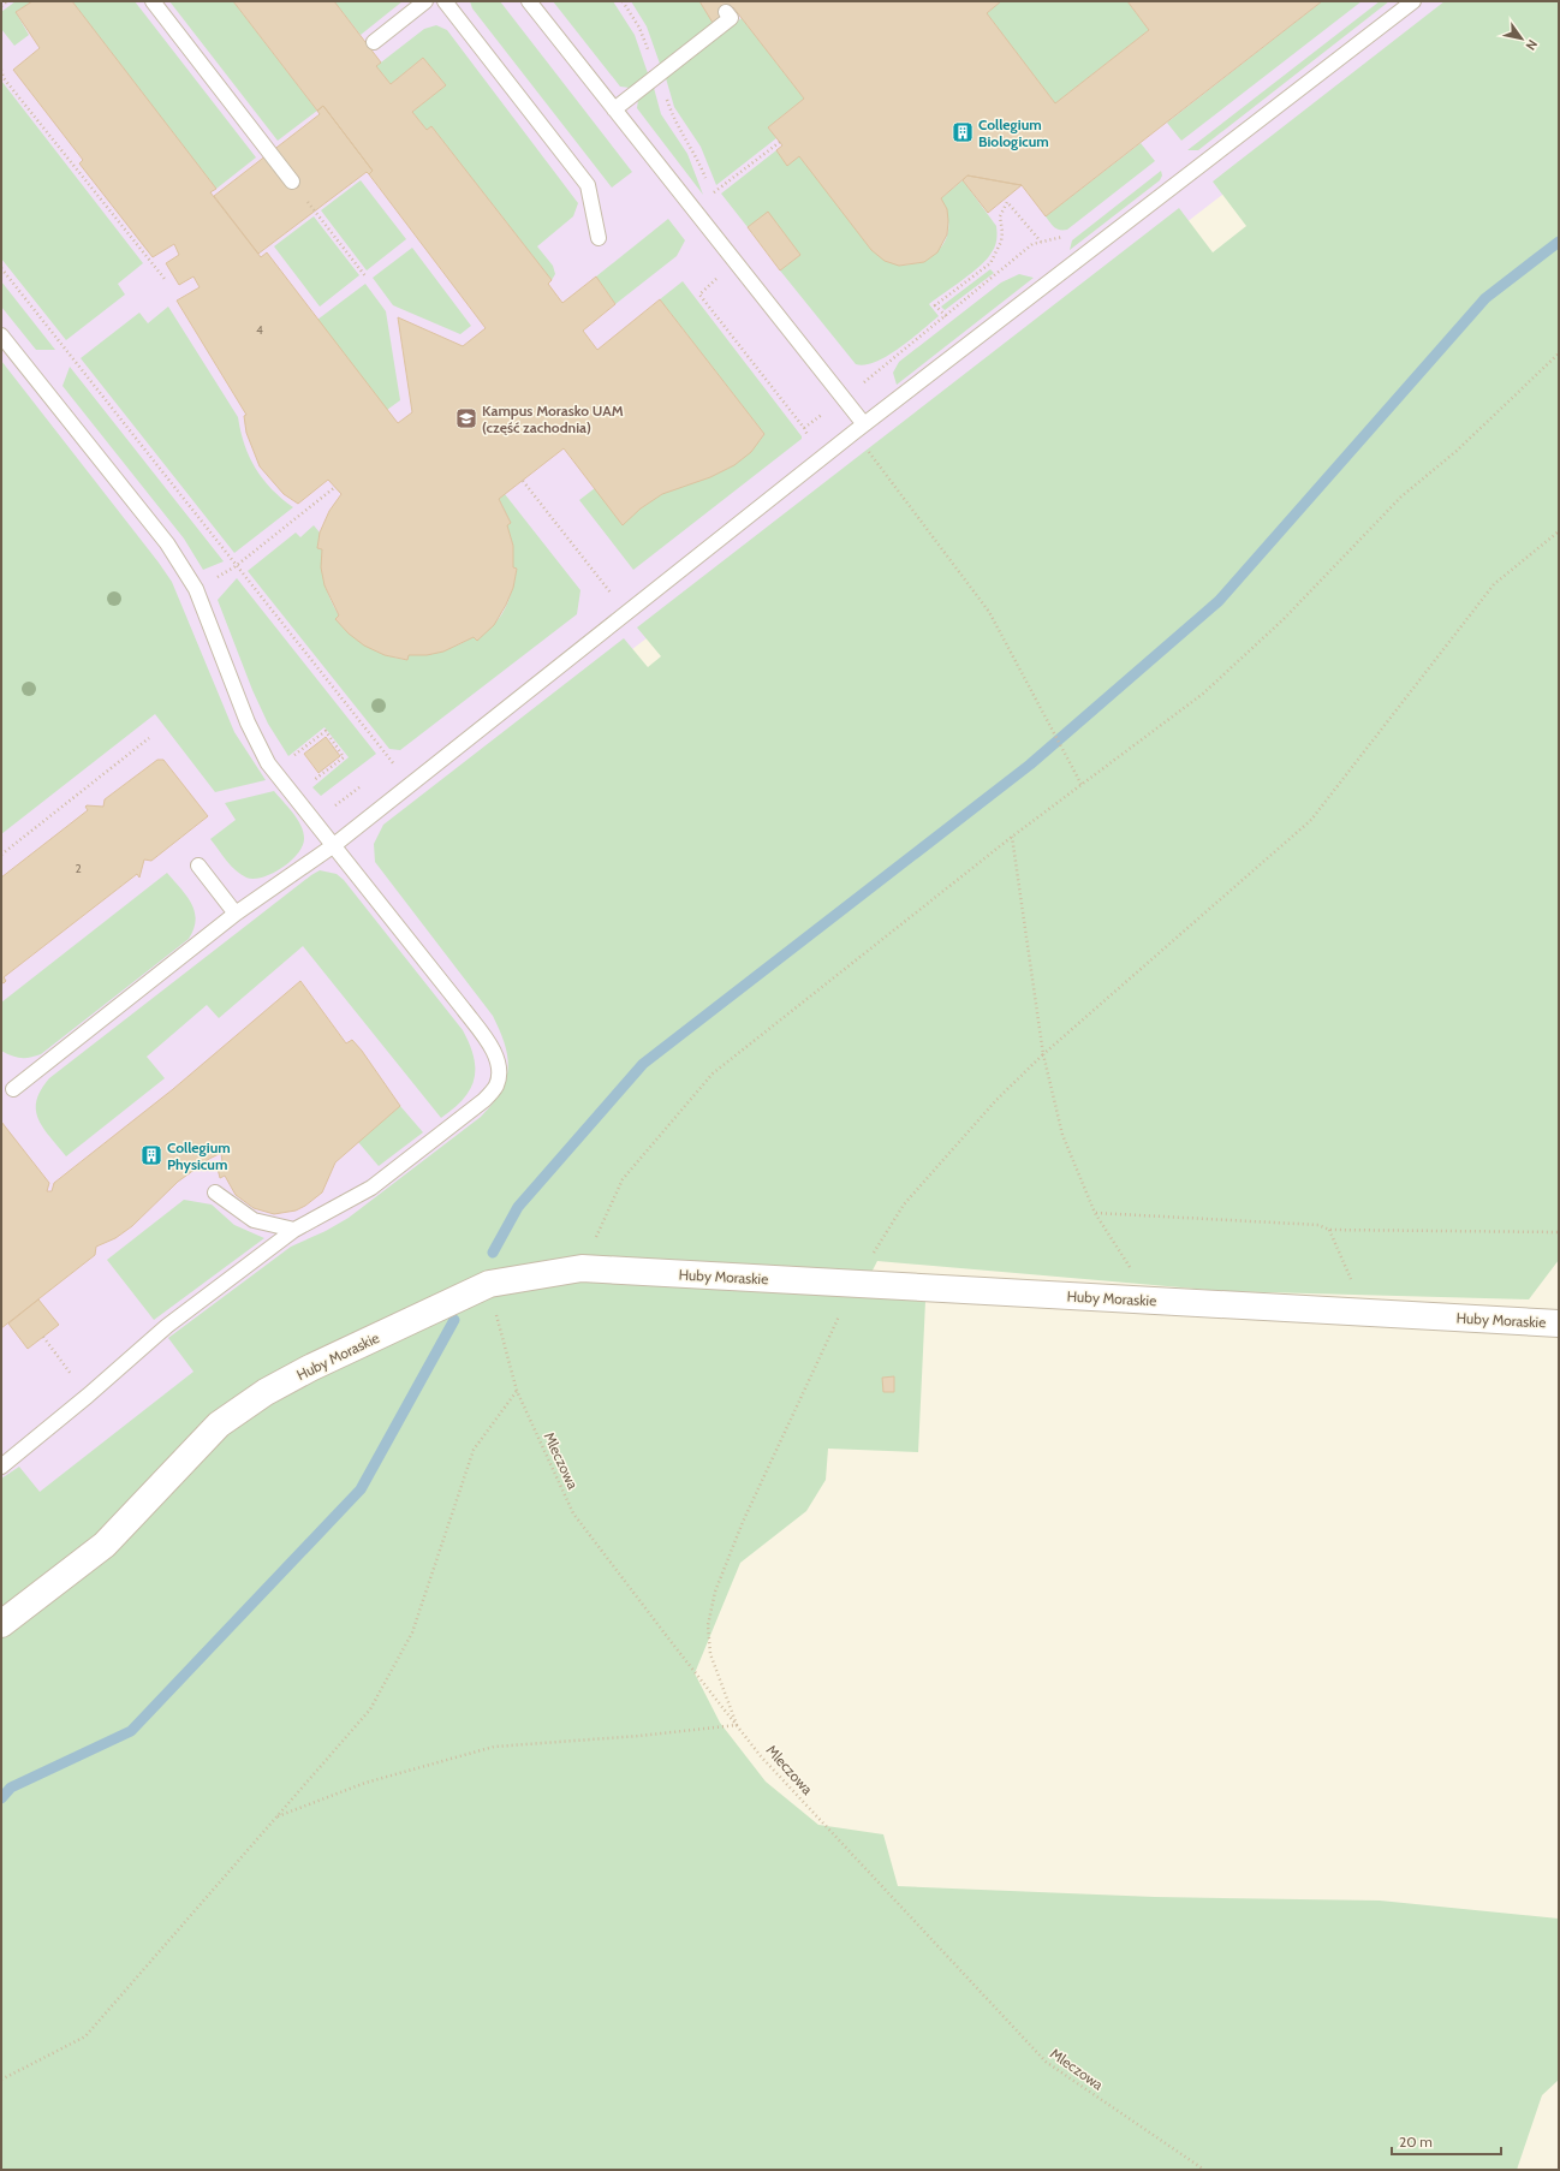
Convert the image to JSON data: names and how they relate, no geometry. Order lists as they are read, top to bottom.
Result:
{
  "streets": {
    "street": ["Huby Moraskie"],
    "path": ["Mleczowa"]
  },
  "crossings": [
    ["Huby Moraskie", "Mleczowa"]
  ],
  "places": {
    "building": ["Collegium Biologicum", "Collegium Physicum"],
    "school or university": ["Kampus Morasko UAM (część zachodnia)"]
  },
  "house_numbers": ["4", "2"],
  "scale_bar": "20 m",
  "north": "bottom right"
}
